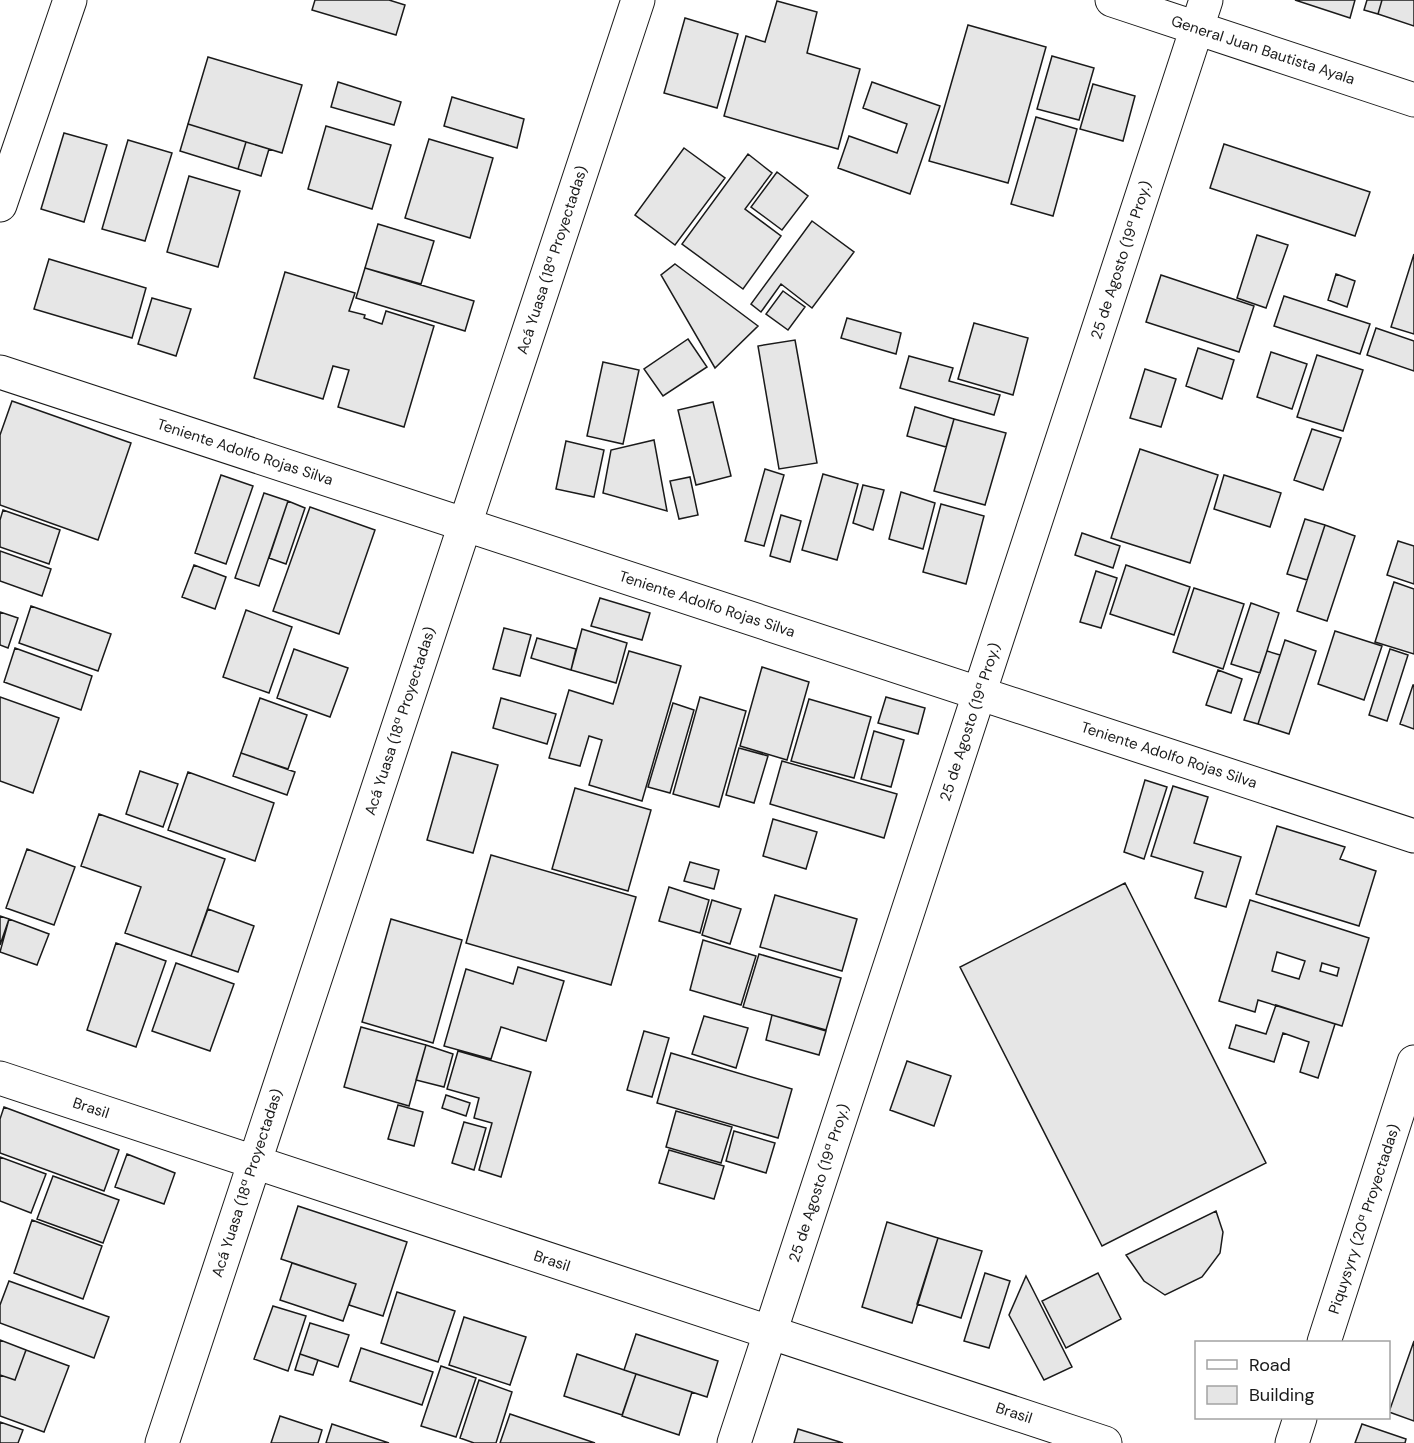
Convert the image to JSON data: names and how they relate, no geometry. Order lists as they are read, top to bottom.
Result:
{
  "streets": {
    "street": [
      "General Juan Bautista Ayala",
      "Acá Yuasa (18ª Proyectadas)",
      "25 de Agosto (19ª Proy.)",
      "Teniente Adolfo Rojas Silva",
      "Brasil",
      "Piquysyry (20ª Proyectadas)"
    ]
  },
  "crossings": [
    ["General Juan Bautista Ayala", "25 de Agosto (19ª Proy.)"],
    ["Acá Yuasa (18ª Proyectadas)", "Teniente Adolfo Rojas Silva"],
    ["Acá Yuasa (18ª Proyectadas)", "Brasil"],
    ["25 de Agosto (19ª Proy.)", "Teniente Adolfo Rojas Silva"],
    ["25 de Agosto (19ª Proy.)", "Brasil"]
  ],
  "legend": ["Road", "Building"]
}
